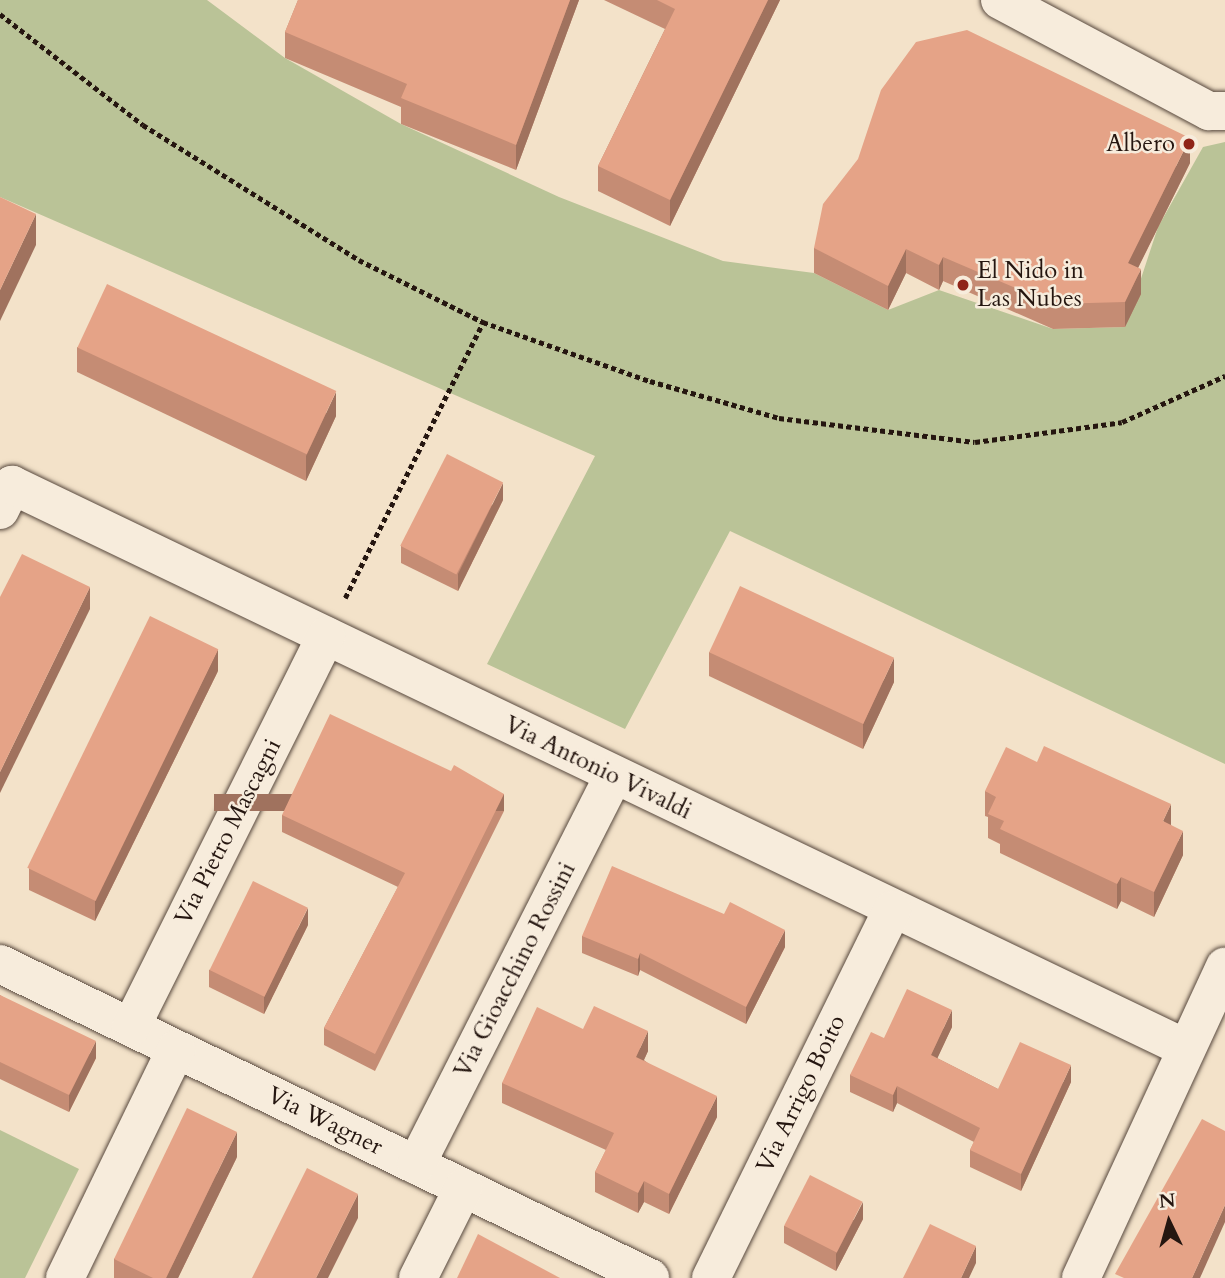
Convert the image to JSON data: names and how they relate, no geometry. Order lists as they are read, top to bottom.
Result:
{
  "streets": {
    "street": [
      "Via Antonio Vivaldi",
      "Via Pietro Mascagni",
      "Via Gioacchino Rossini",
      "Via Arrigo Boito",
      "Via Wagner"
    ]
  },
  "crossings": [
    ["Via Antonio Vivaldi", "Via Pietro Mascagni"],
    ["Via Antonio Vivaldi", "Via Gioacchino Rossini"],
    ["Via Antonio Vivaldi", "Via Arrigo Boito"],
    ["Via Pietro Mascagni", "Via Wagner"],
    ["Via Gioacchino Rossini", "Via Wagner"]
  ],
  "places": ["Albero", "El Nido in Las Nubes"],
  "north": "top"
}
